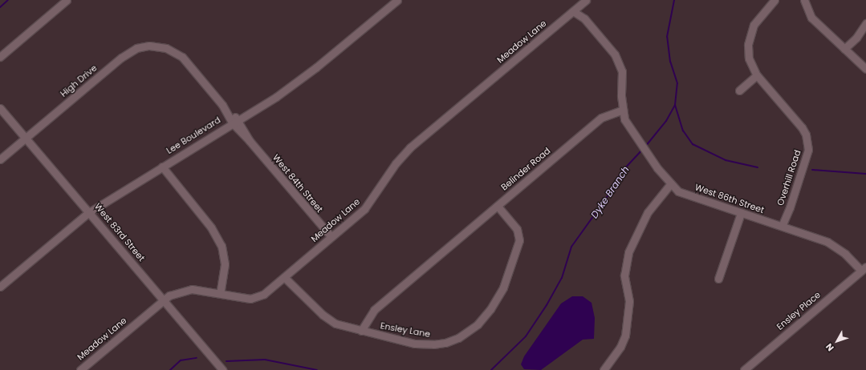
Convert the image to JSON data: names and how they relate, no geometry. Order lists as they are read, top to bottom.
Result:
{
  "streets": {
    "street": [
      "Meadow Lane",
      "High Drive",
      "Lee Boulevard",
      "Belinder Road",
      "Overhill Road",
      "West 84th Street",
      "West 86th Street",
      "West 83rd Street",
      "Ensley Place",
      "Ensley Lane"
    ]
  },
  "crossings": [
    ["Meadow Lane", "West 84th Street"],
    ["Meadow Lane", "West 83rd Street"],
    ["Meadow Lane", "Ensley Lane"],
    ["High Drive", "West 84th Street"],
    ["High Drive", "West 83rd Street"],
    ["Lee Boulevard", "West 84th Street"],
    ["Lee Boulevard", "West 83rd Street"],
    ["Belinder Road", "West 86th Street"],
    ["Belinder Road", "Ensley Lane"],
    ["Overhill Road", "West 86th Street"],
    ["West 86th Street", "Ensley Place"]
  ],
  "water": ["Dyke Branch"],
  "north": "bottom left"
}
